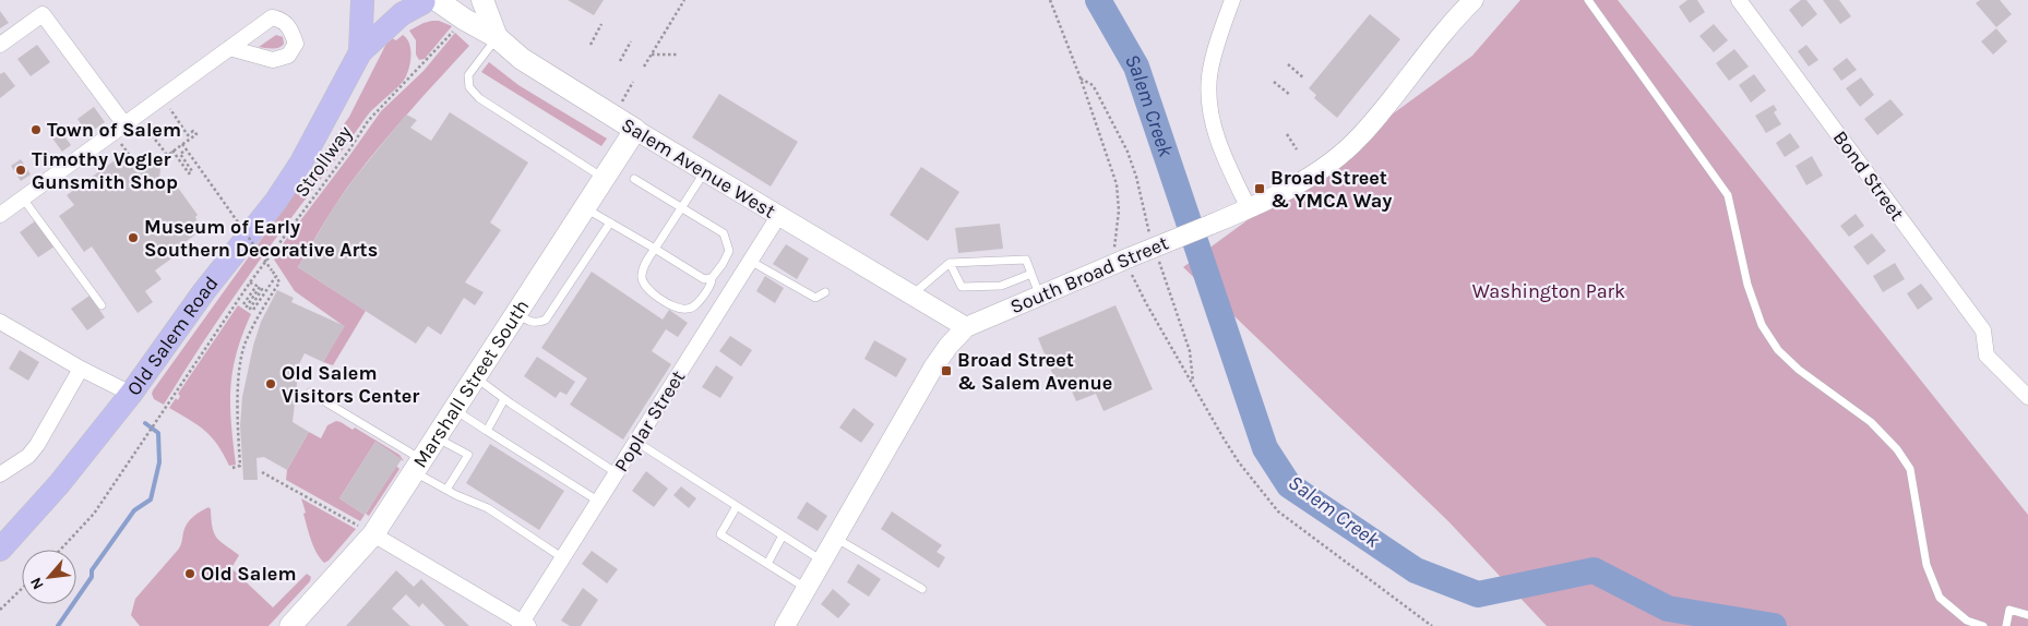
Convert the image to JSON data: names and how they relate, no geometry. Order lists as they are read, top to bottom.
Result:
{
  "streets": {
    "main road": ["Salem Avenue West", "Old Salem Road", "Marshall Street South"],
    "street": ["Bond Street", "South Broad Street", "Poplar Street"],
    "path": ["Strollway"]
  },
  "crossings": [
    ["Salem Avenue West", "South Broad Street"],
    ["Salem Avenue West", "Old Salem Road"],
    ["Salem Avenue West", "Marshall Street South"],
    ["Salem Avenue West", "Poplar Street"]
  ],
  "water": ["Salem Creek"],
  "parks": ["Washington Park"],
  "places": {
    "other": [
      "Town of Salem",
      "Timothy Vogler Gunsmith Shop",
      "Museum of Early Southern Decorative Arts",
      "Old Salem Visitors Center",
      "Old Salem"
    ],
    "transit": ["Broad Street & YMCA Way", "Broad Street & Salem Avenue"]
  },
  "north": "bottom left"
}
